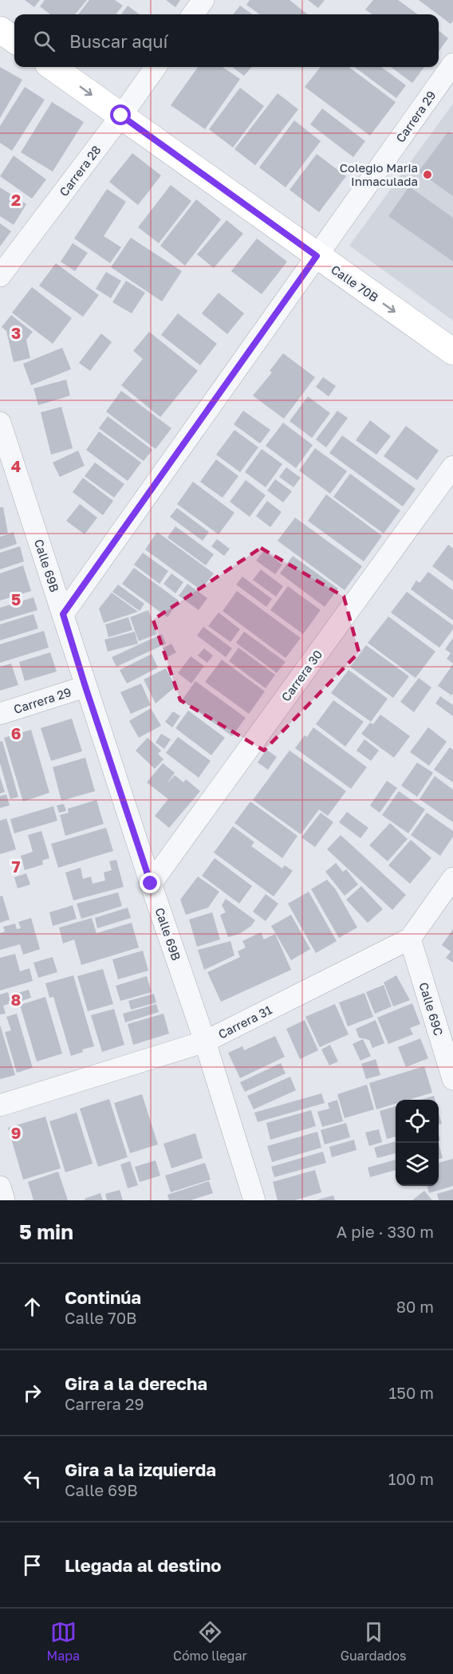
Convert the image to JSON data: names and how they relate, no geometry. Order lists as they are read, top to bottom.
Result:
{
  "streets": {
    "street": [
      "Carrera 29",
      "Carrera 28",
      "Calle 70B",
      "Calle 69B",
      "Carrera 30",
      "Calle 69C",
      "Carrera 31"
    ]
  },
  "crossings": [
    ["Carrera 29", "Calle 70B"],
    ["Carrera 29", "Calle 69B"],
    ["Carrera 28", "Calle 70B"],
    ["Calle 69B", "Carrera 30"],
    ["Calle 69B", "Carrera 31"],
    ["Calle 69C", "Carrera 31"]
  ],
  "one_way": ["Calle 70B"],
  "places": ["Colegio Maria Inmaculada"],
  "page": {
    "search": "Buscar aquí",
    "heading": ["5 min", "A pie · 330 m"],
    "list": [
      ["Continúa", "Calle 70B", "80 m"],
      ["Gira a la derecha", "Carrera 29", "150 m"],
      ["Gira a la izquierda", "Calle 69B", "100 m"],
      "Llegada al destino"
    ],
    "nav": ["Mapa", "Cómo llegar", "Guardados"]
  },
  "grid": {
    "rows": [
      "2",
      "3",
      "4",
      "5",
      "6",
      "7",
      "8",
      "9"
    ]
  }
}
